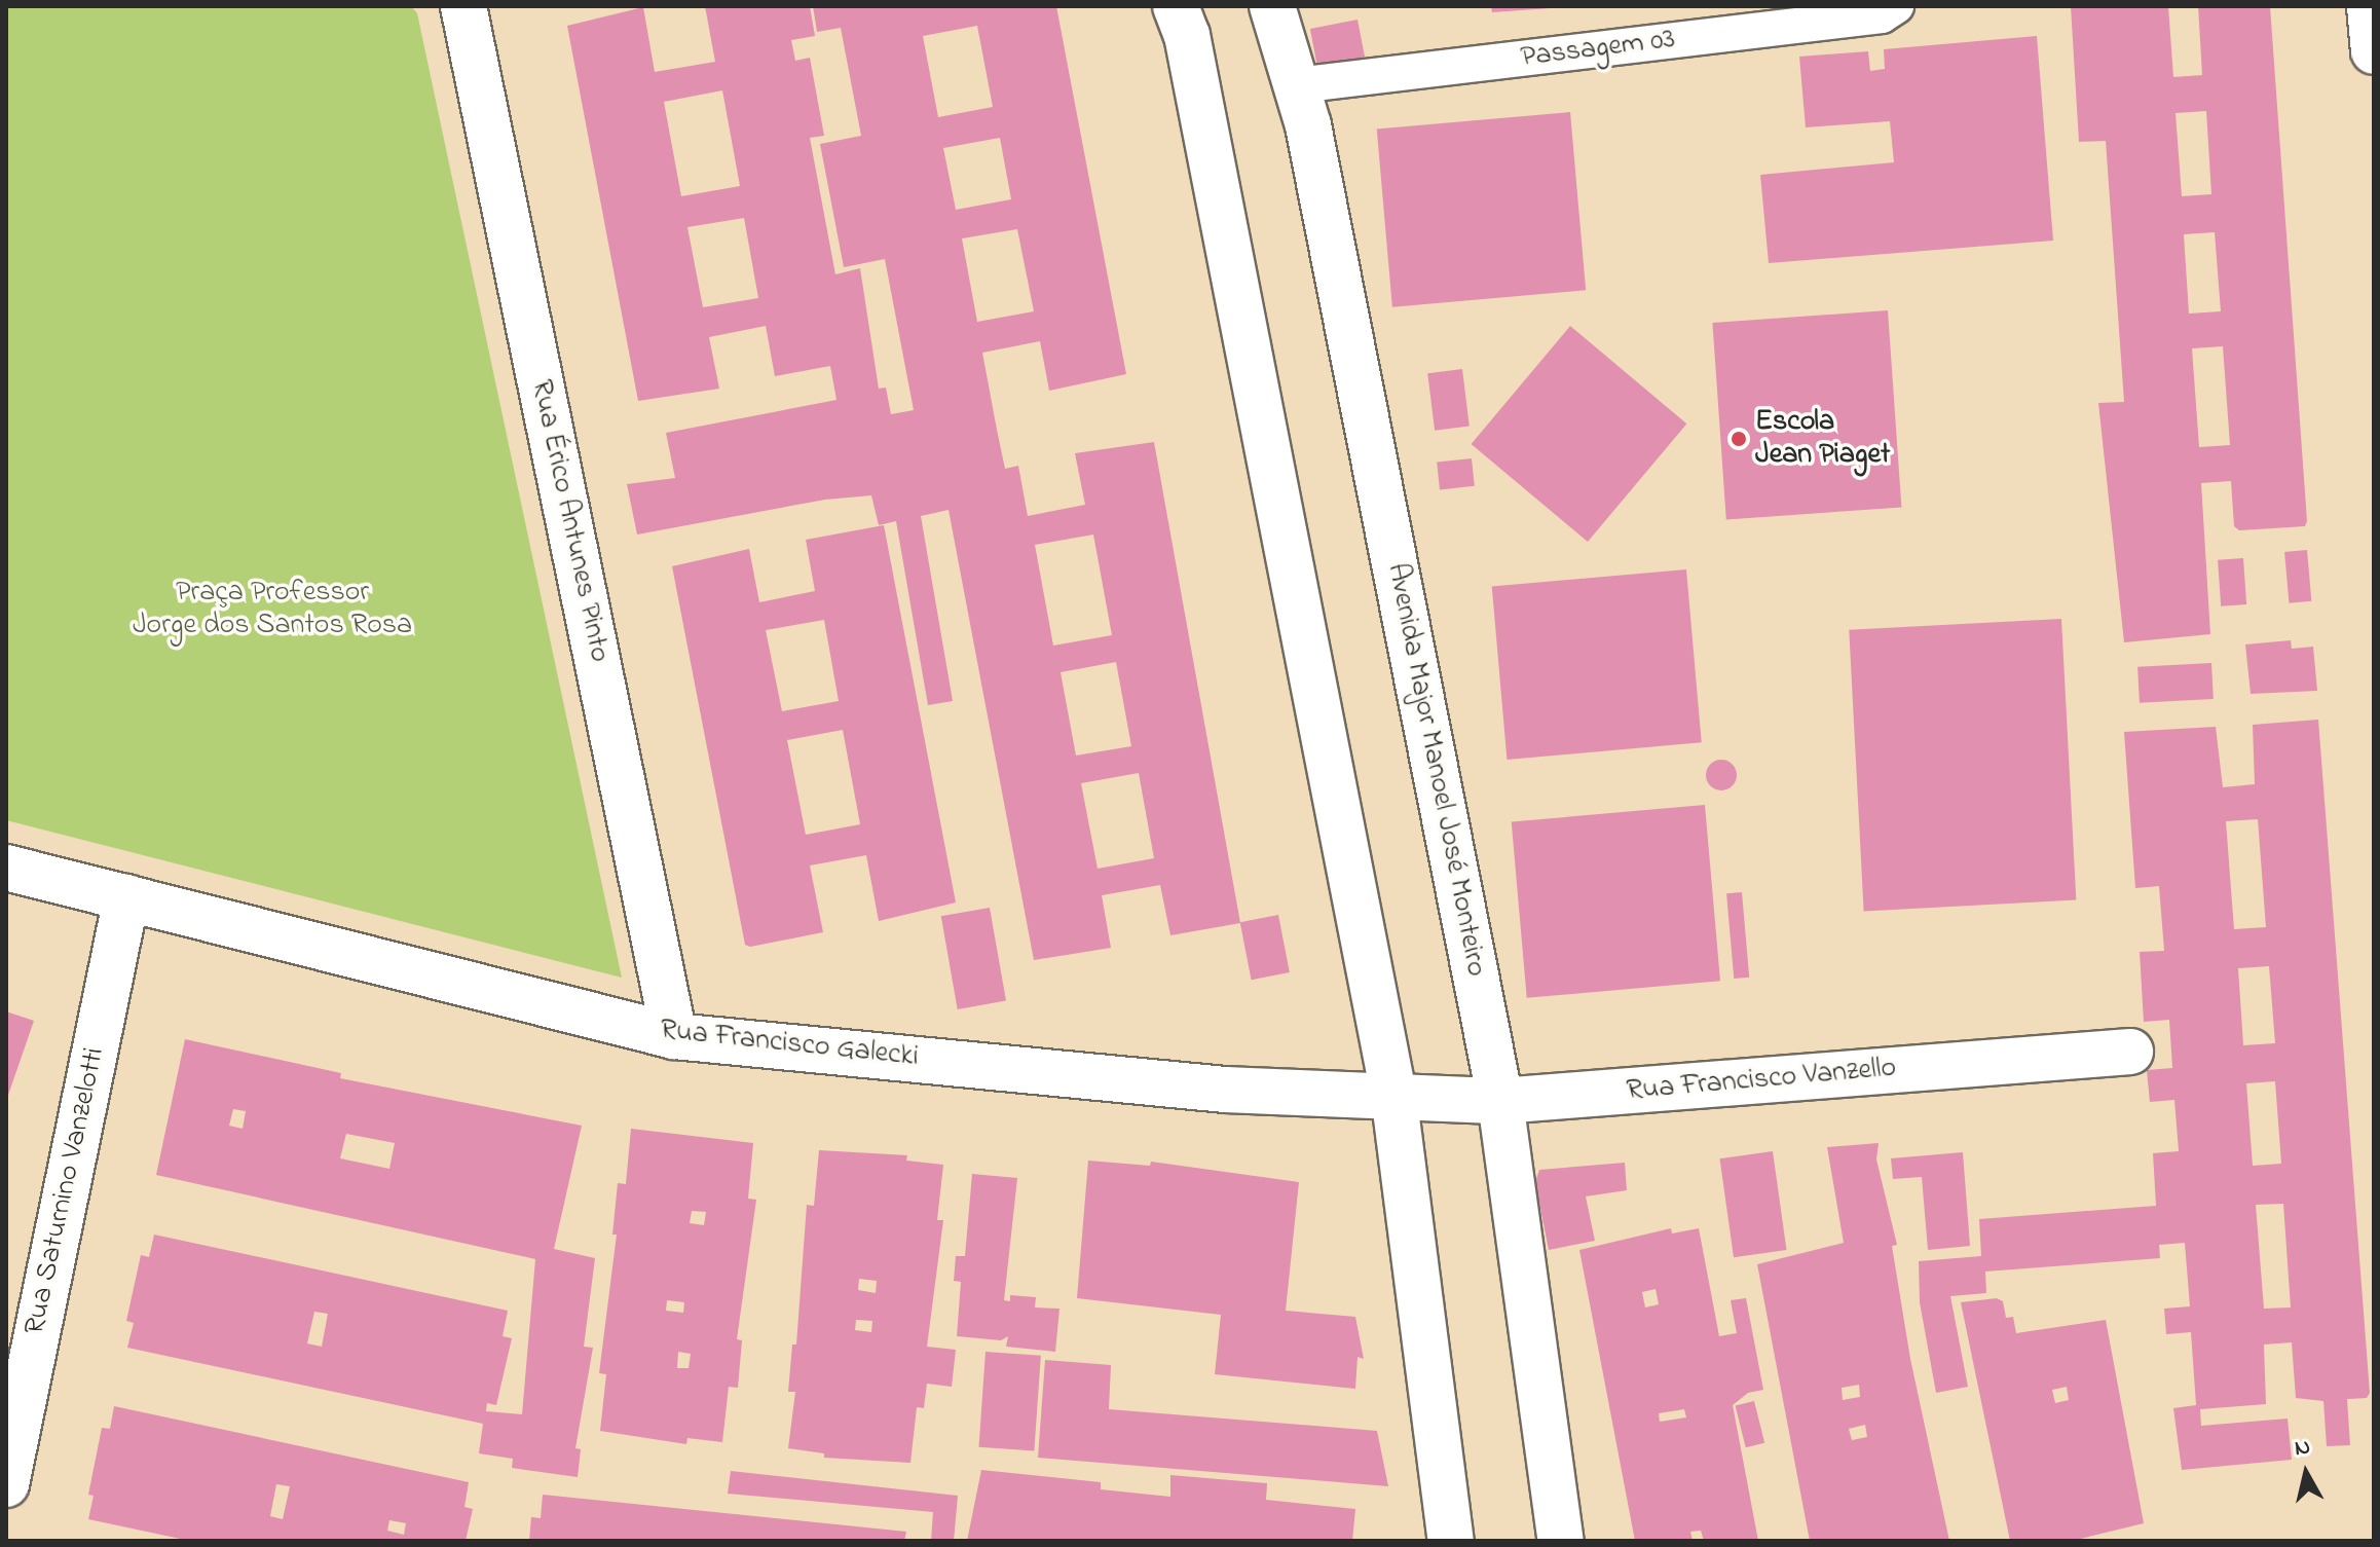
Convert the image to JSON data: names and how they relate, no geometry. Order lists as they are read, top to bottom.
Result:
{
  "streets": {
    "street": [
      "Rua Érico Antunes Pinto",
      "Avenida Major Manoel José Monteiro",
      "Rua Francisco Galecki",
      "Rua Francisco Vanzello",
      "Rua Saturnino Vanzelotti"
    ],
    "lane": ["Passagem 03"]
  },
  "crossings": [
    ["Passagem 03", "Avenida Major Manoel José Monteiro"],
    ["Rua Érico Antunes Pinto", "Rua Francisco Galecki"],
    ["Avenida Major Manoel José Monteiro", "Rua Francisco Vanzello"],
    ["Rua Francisco Galecki", "Rua Francisco Vanzello"],
    ["Rua Francisco Galecki", "Rua Saturnino Vanzelotti"]
  ],
  "parks": ["Praça Professor Jorge dos Santos Rosa"],
  "places": ["Escola Jean Piaget"],
  "north": "top"
}
